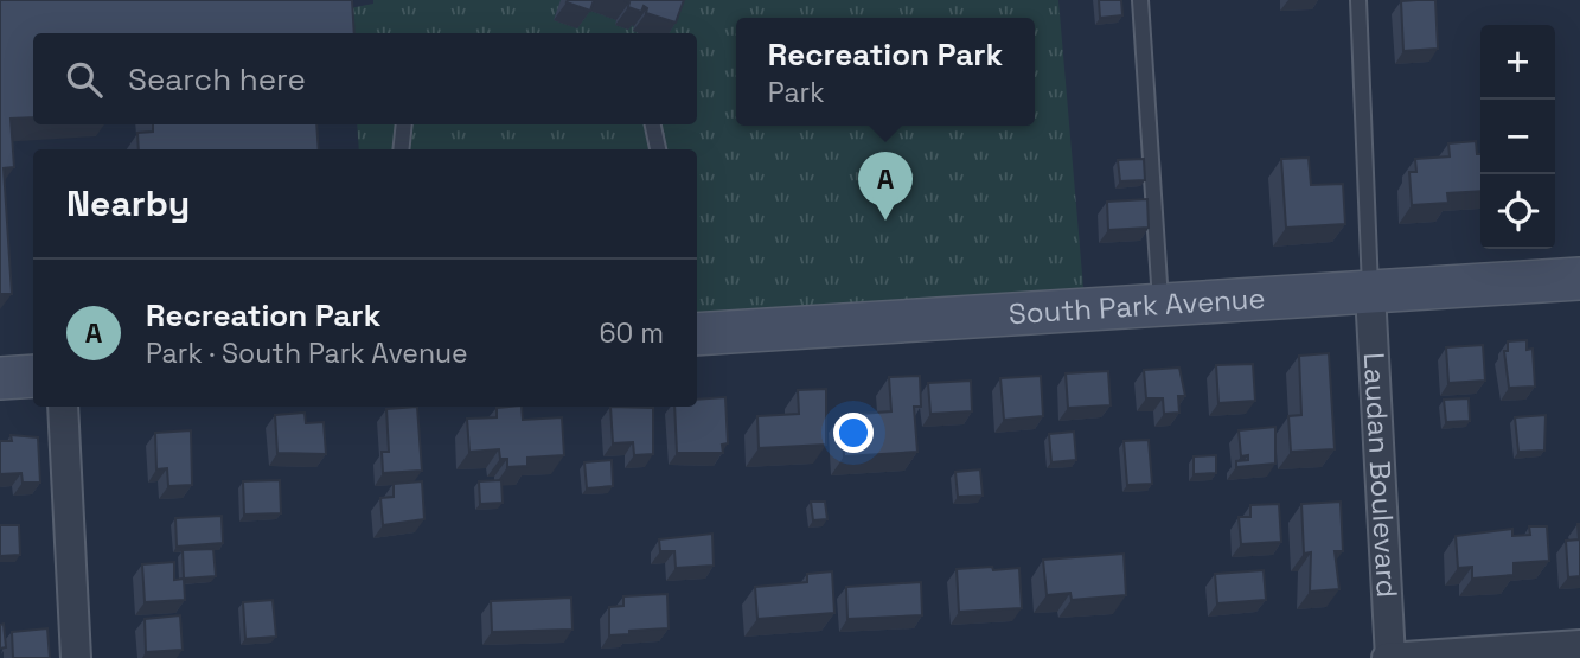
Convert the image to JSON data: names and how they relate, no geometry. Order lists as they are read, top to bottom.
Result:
{
  "streets": {
    "main road": ["South Park Avenue"],
    "street": ["Laudan Boulevard"]
  },
  "crossings": [
    ["South Park Avenue", "Laudan Boulevard"]
  ],
  "page": {
    "popup": ["Recreation Park", "Park"],
    "map_buttons": ["+", "−"],
    "search": "Search here",
    "heading": "Nearby",
    "pins": "A",
    "list": [
      {
        "mark": "A",
        "name": "Recreation Park",
        "note": "Park · South Park Avenue",
        "value": "60 m"
      }
    ]
  }
}
